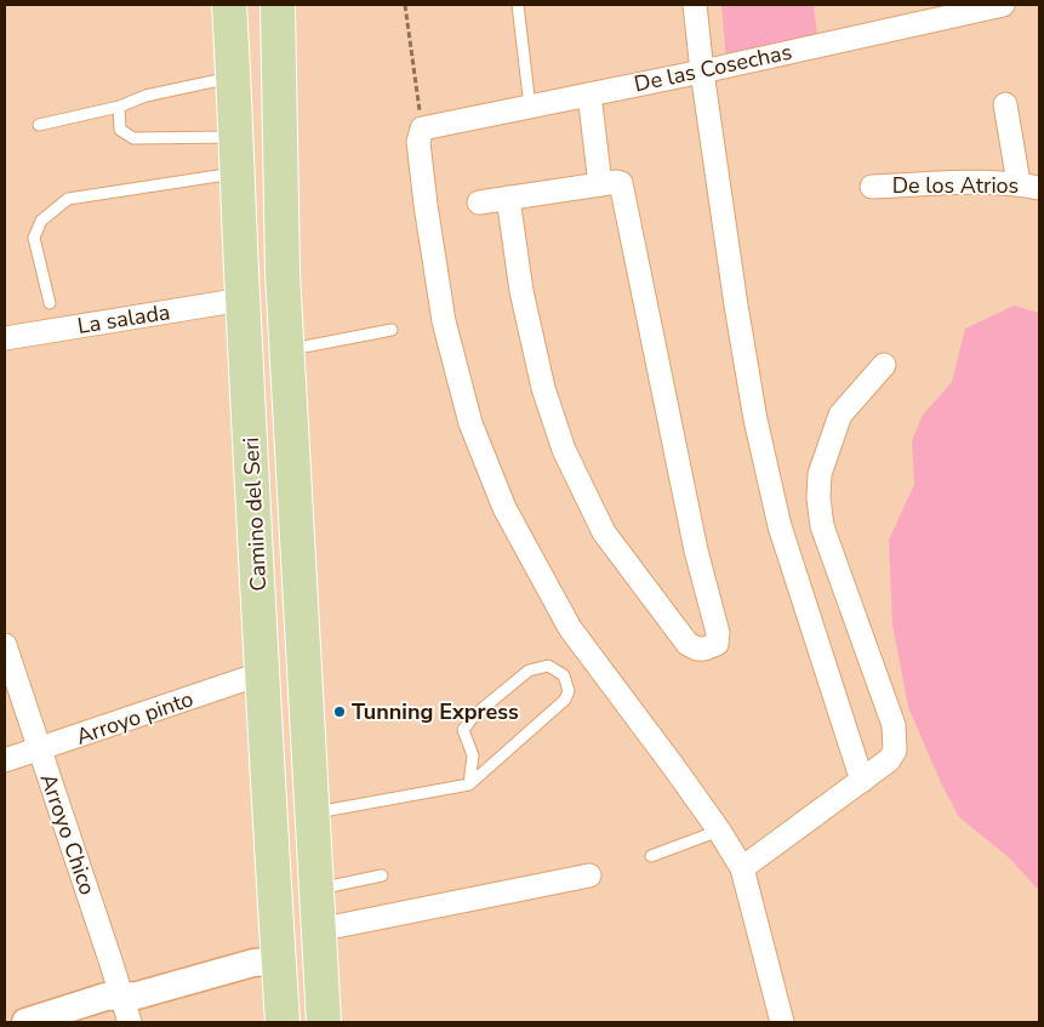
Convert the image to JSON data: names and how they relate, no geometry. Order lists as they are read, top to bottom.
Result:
{
  "streets": {
    "main road": ["Camino del Seri"],
    "street": [
      "De las Cosechas",
      "De los Atrios",
      "La salada",
      "Arroyo pinto",
      "Arroyo Chico"
    ]
  },
  "crossings": [
    ["La salada", "Camino del Seri"],
    ["Camino del Seri", "Arroyo pinto"],
    ["Arroyo pinto", "Arroyo Chico"]
  ],
  "places": ["Tunning Express"]
}
